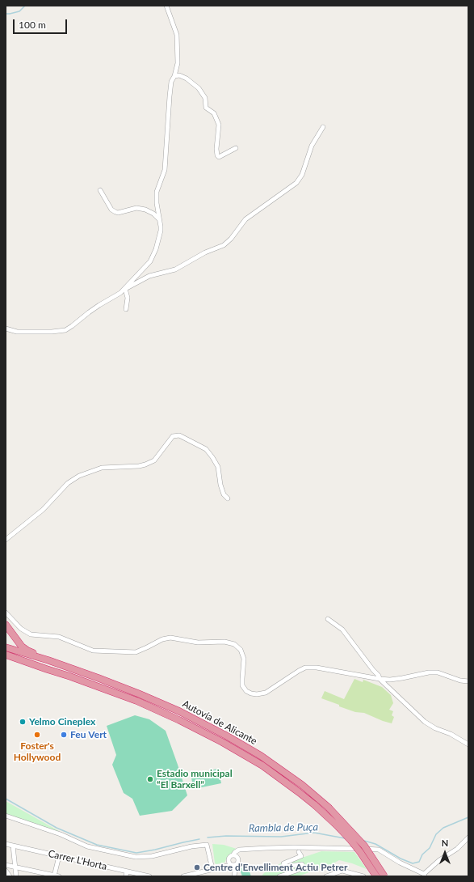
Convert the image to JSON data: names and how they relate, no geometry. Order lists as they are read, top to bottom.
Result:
{
  "streets": {
    "highway": ["Autovía de Alicante"],
    "street": ["Carrer L'Horta"]
  },
  "water": ["Rambla de Puça"],
  "places": [
    "Yelmo Cineplex",
    "Foster's Hollywood",
    "Feu Vert",
    "Estadio municipal “El Barxell”",
    "Centre d’Envelliment Actiu Petrer"
  ],
  "scale_bar": "100 m",
  "north": "top"
}
